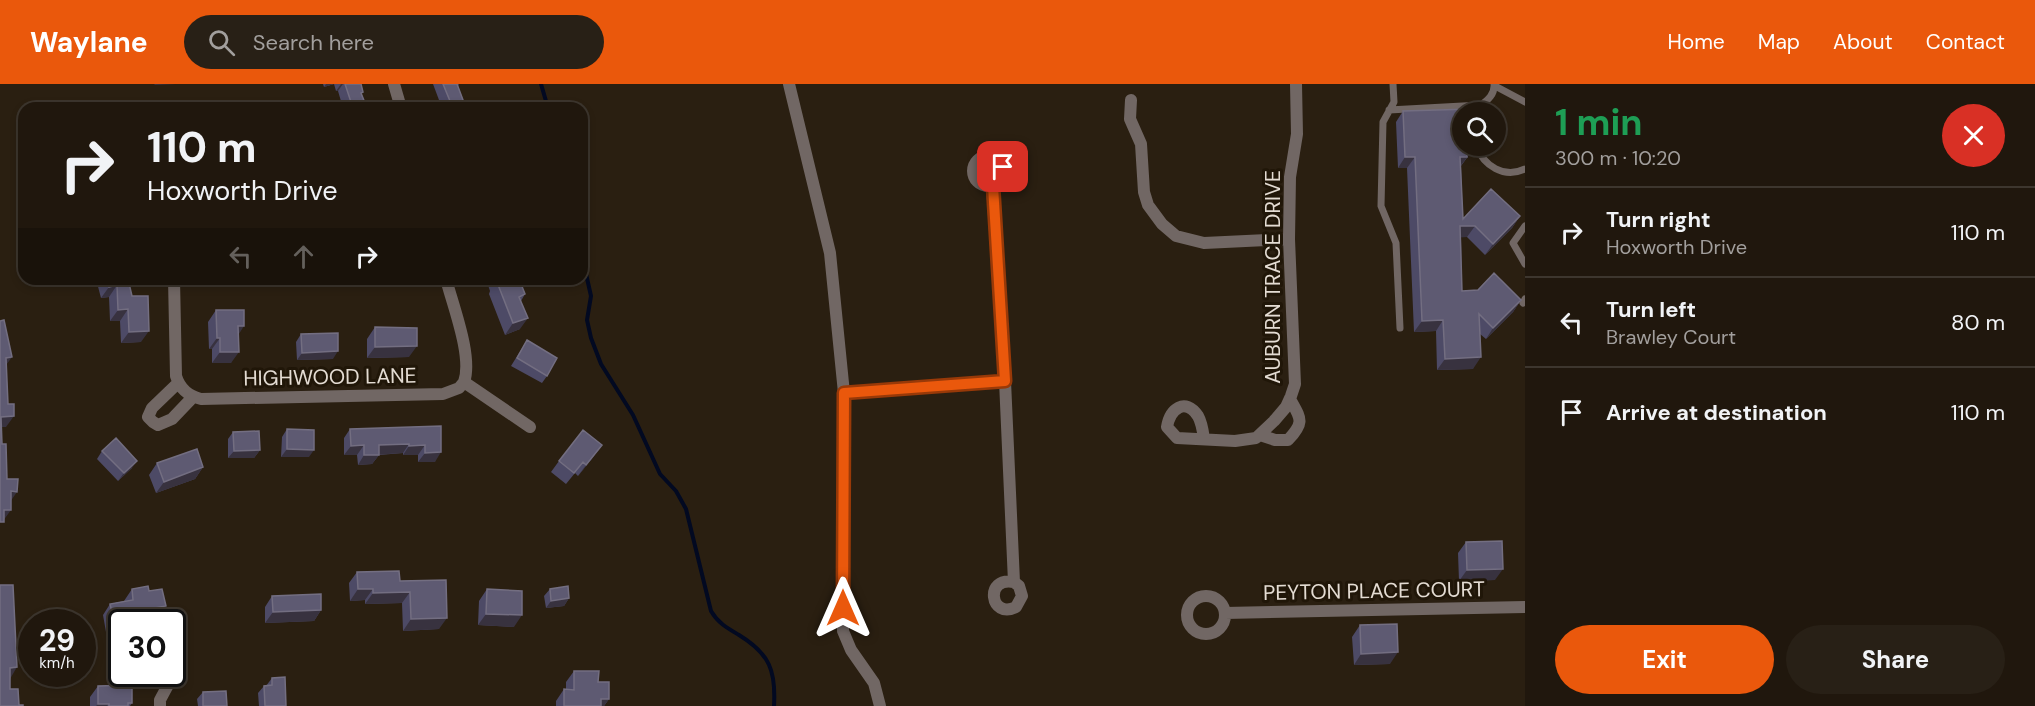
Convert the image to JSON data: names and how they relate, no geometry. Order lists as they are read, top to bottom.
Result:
{
  "streets": {
    "street": ["AUBURN TRACE DRIVE", "HIGHWOOD LANE", "PEYTON PLACE COURT"]
  },
  "page": {
    "header": "Waylane",
    "search": "Search here",
    "nav": [
      "Home",
      "Map",
      "About",
      "Contact"
    ],
    "heading": ["1 min", "300 m · 10:20"],
    "turn": ["110 m", "Hoxworth Drive"],
    "list": [
      {
        "name": "Turn right",
        "note": "Hoxworth Drive",
        "value": "110 m"
      },
      {
        "name": "Turn left",
        "note": "Brawley Court",
        "value": "80 m"
      },
      {
        "name": "Arrive at destination",
        "value": "110 m"
      }
    ],
    "speed": "29 km/h",
    "limit": "30",
    "buttons": ["Exit", "Share"]
  }
}
